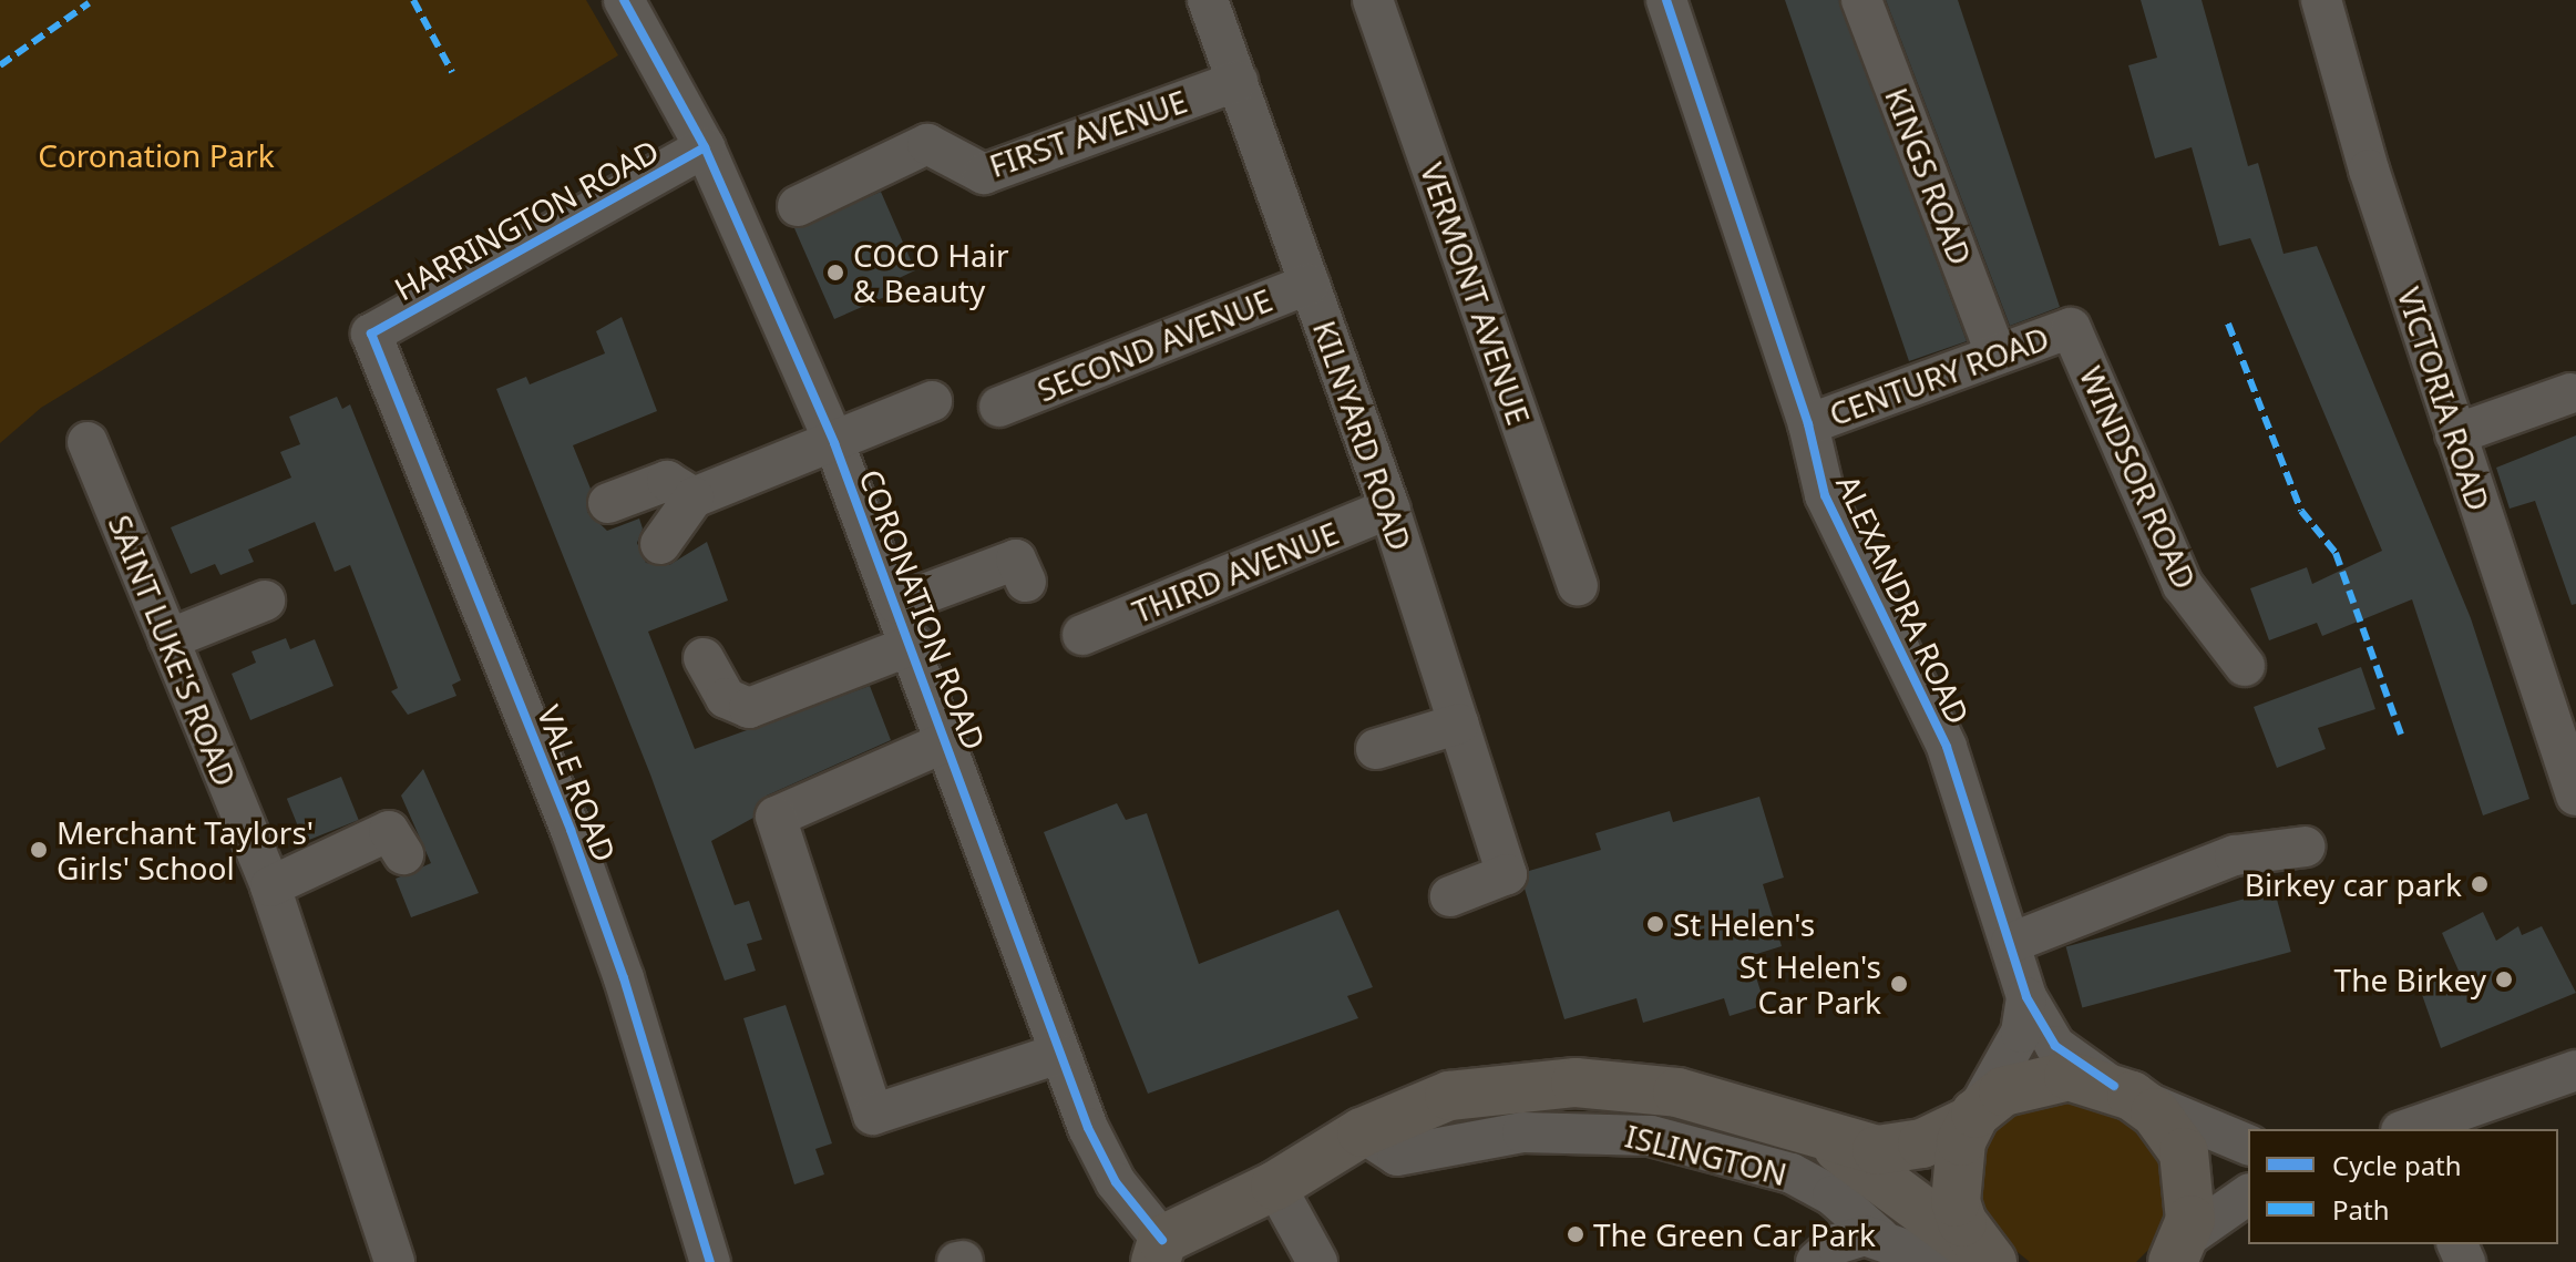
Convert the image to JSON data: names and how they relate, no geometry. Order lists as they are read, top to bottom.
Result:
{
  "streets": {
    "main road": ["ISLINGTON"],
    "street": [
      "FIRST AVENUE",
      "KINGS ROAD",
      "HARRINGTON ROAD",
      "VERMONT AVENUE",
      "SECOND AVENUE",
      "CENTURY ROAD",
      "VICTORIA ROAD",
      "KILNYARD ROAD",
      "WINDSOR ROAD",
      "THIRD AVENUE",
      "ALEXANDRA ROAD",
      "CORONATION ROAD",
      "SAINT LUKE'S ROAD",
      "VALE ROAD"
    ]
  },
  "crossings": [
    ["FIRST AVENUE", "KILNYARD ROAD"],
    ["KINGS ROAD", "CENTURY ROAD"],
    ["HARRINGTON ROAD", "CORONATION ROAD"],
    ["HARRINGTON ROAD", "VALE ROAD"],
    ["SECOND AVENUE", "KILNYARD ROAD"],
    ["CENTURY ROAD", "WINDSOR ROAD"],
    ["CENTURY ROAD", "ALEXANDRA ROAD"],
    ["KILNYARD ROAD", "THIRD AVENUE"],
    ["ALEXANDRA ROAD", "ISLINGTON"],
    ["CORONATION ROAD", "ISLINGTON"]
  ],
  "parks": ["Coronation Park"],
  "places": [
    "COCO Hair & Beauty",
    "Merchant Taylors' Girls' School",
    "Birkey car park",
    "St Helen's",
    "The Birkey",
    "St Helen's Car Park",
    "The Green Car Park"
  ],
  "legend": ["Cycle path", "Path"]
}
